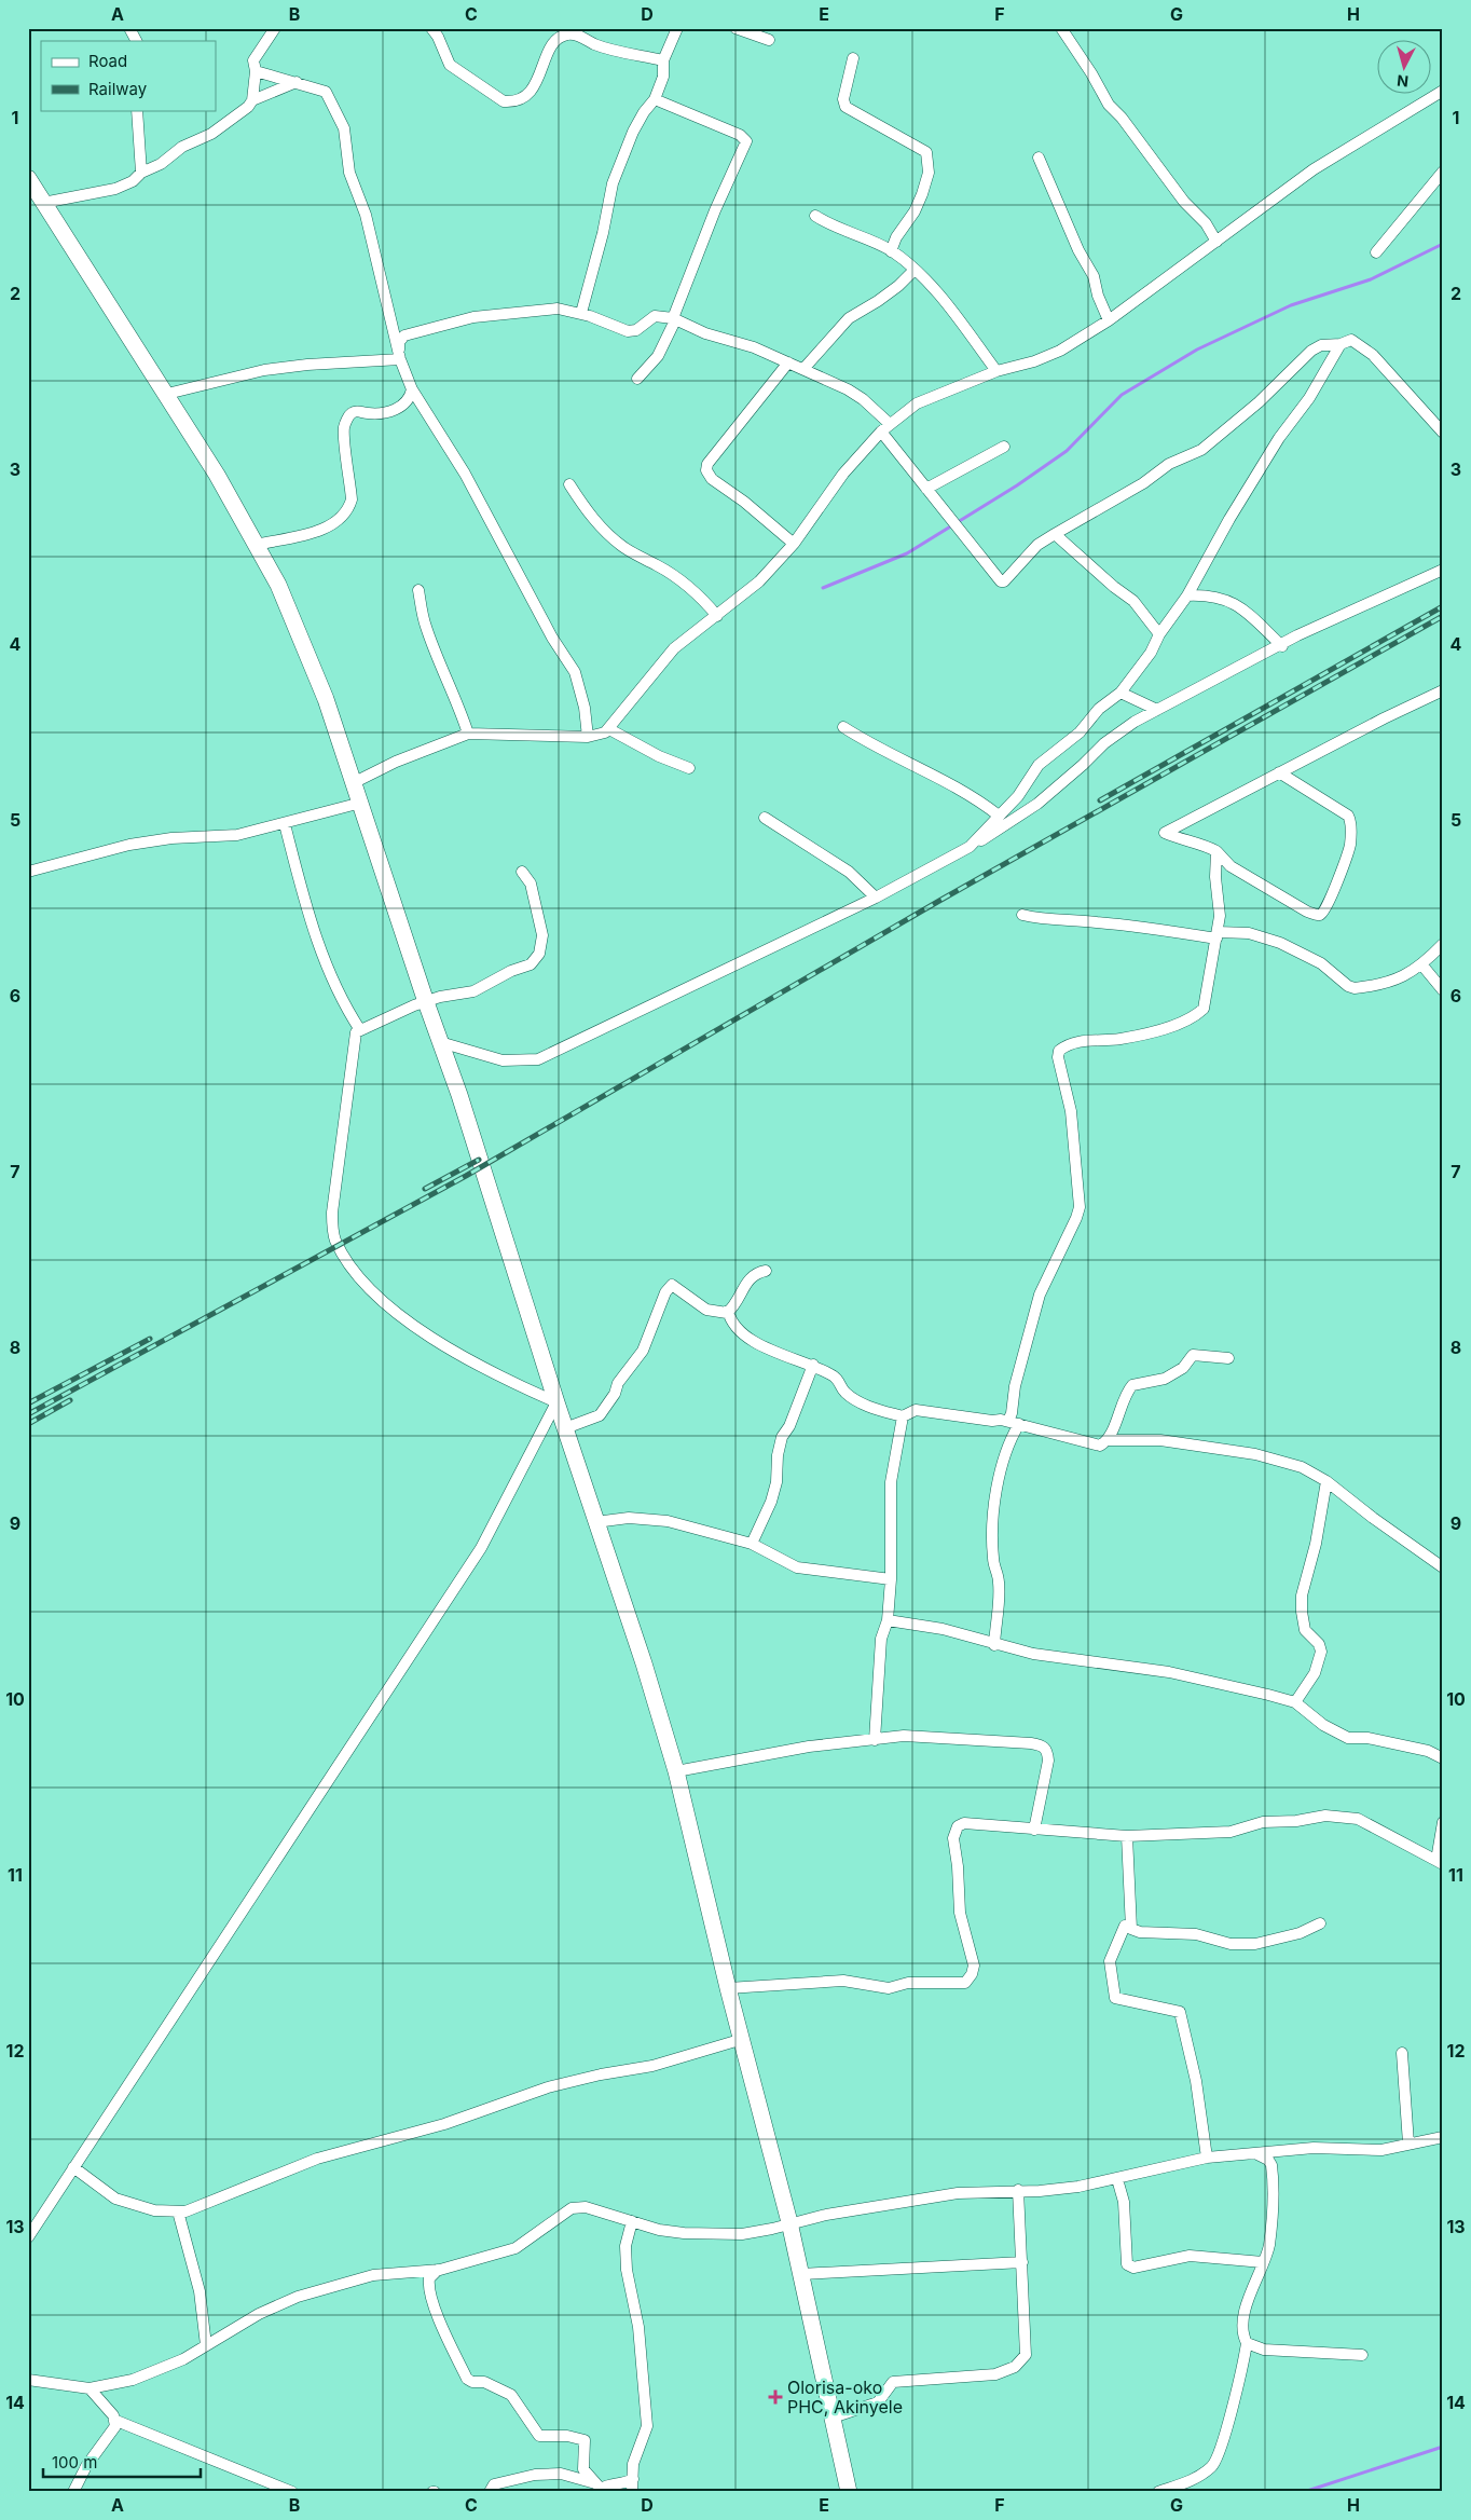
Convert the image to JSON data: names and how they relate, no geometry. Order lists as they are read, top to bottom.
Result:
{
  "places": {
    "health": ["Olorisa-oko PHC, Akinyele"]
  },
  "legend": ["Road", "Railway"],
  "scale_bar": "100 m",
  "north": "bottom",
  "grid": {
    "columns": [
      "A",
      "B",
      "C",
      "D",
      "E",
      "F",
      "G",
      "H"
    ],
    "rows": [
      "1",
      "2",
      "3",
      "4",
      "5",
      "6",
      "7",
      "8",
      "9",
      "10",
      "11",
      "12",
      "13",
      "14"
    ]
  }
}
